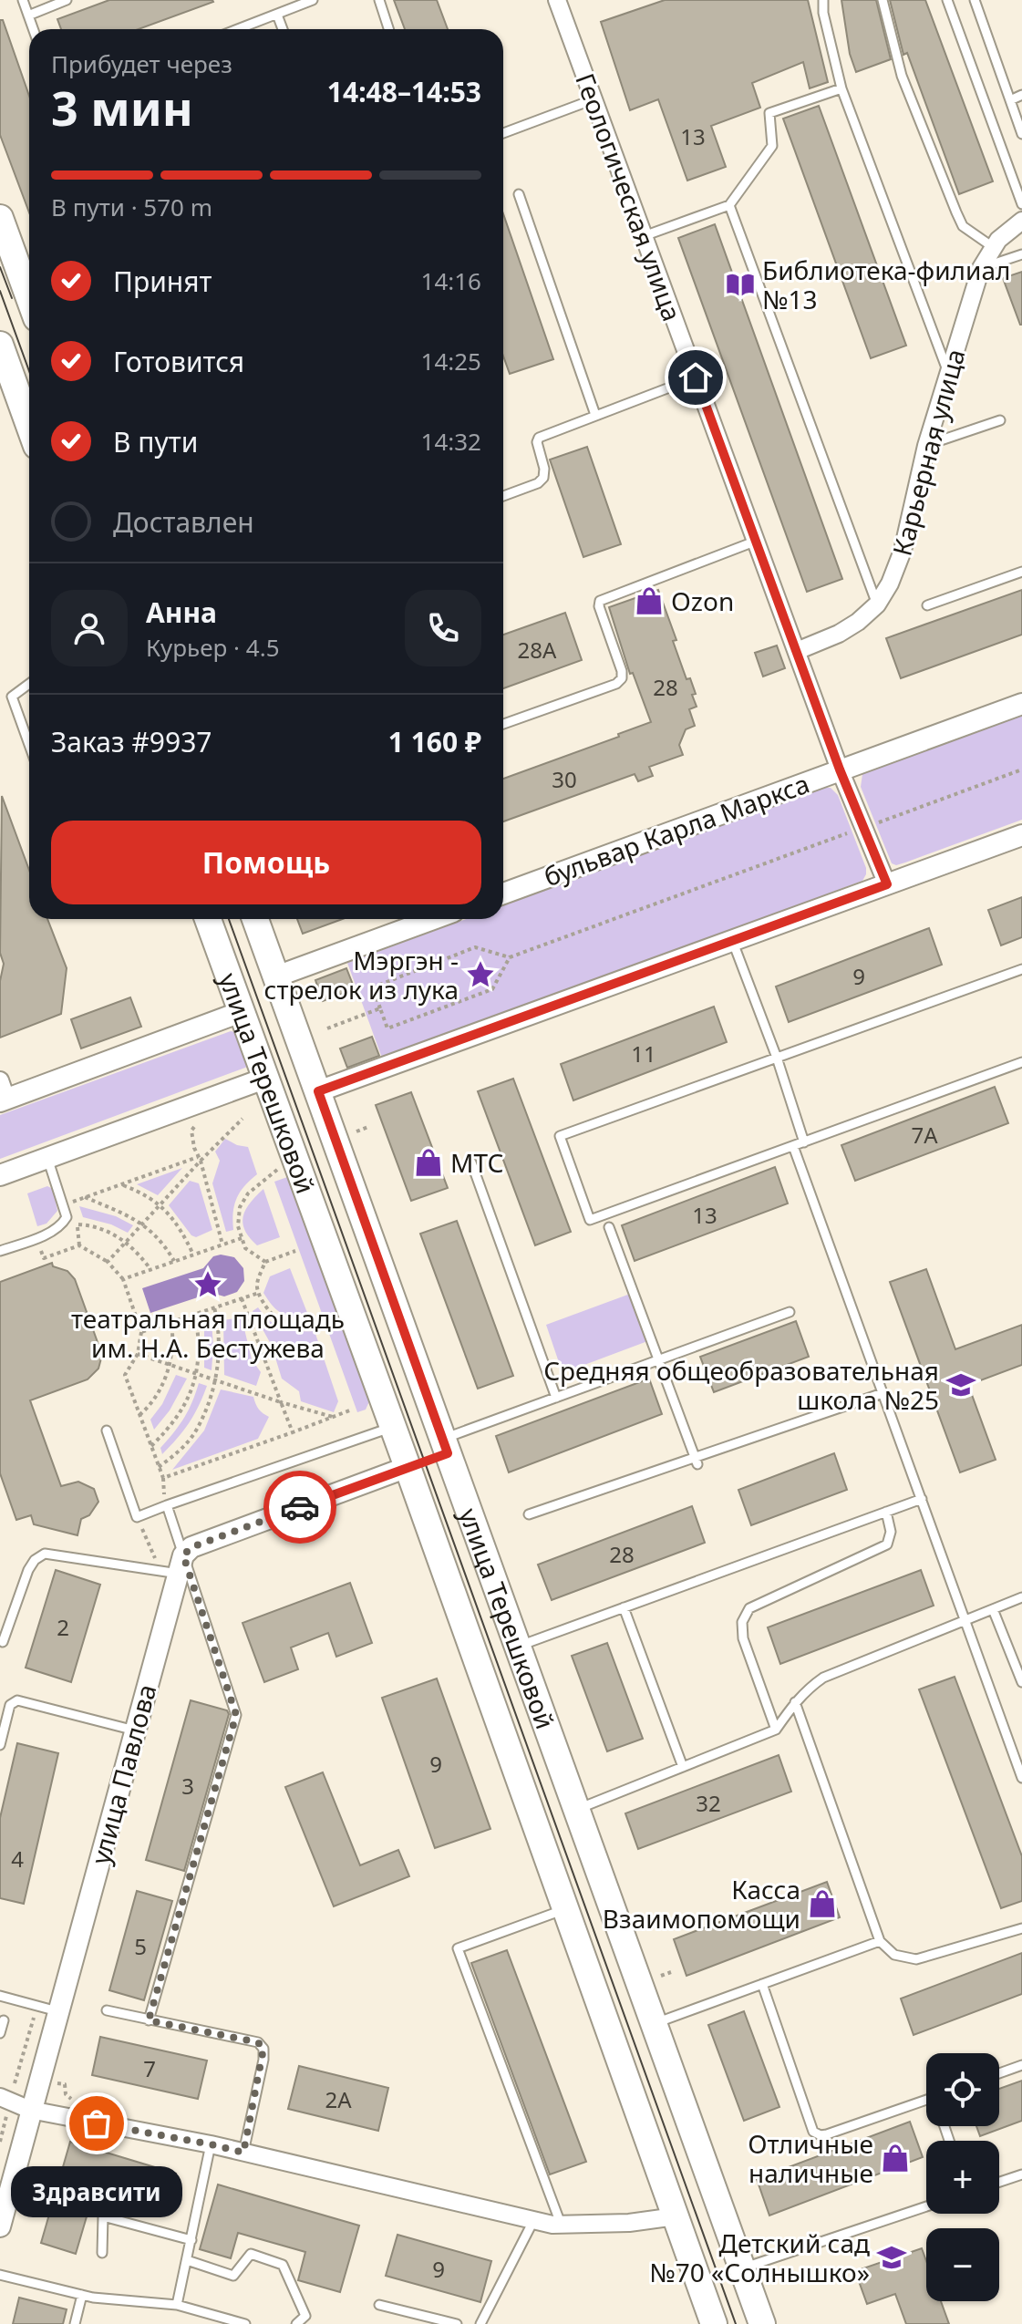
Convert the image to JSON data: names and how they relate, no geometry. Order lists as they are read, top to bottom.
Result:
{
  "streets": {
    "main road": ["улица Терешковой"],
    "street": [
      "Геологическая улица",
      "Карьерная улица",
      "бульвар Карла Маркса",
      "улица Павлова"
    ]
  },
  "crossings": [
    ["Геологическая улица", "Карьерная улица"],
    ["Геологическая улица", "бульвар Карла Маркса"]
  ],
  "places": {
    "library": ["Библиотека-филиал №13"],
    "shop": [
      "Ozon",
      "МТС",
      "Касса Взаимопомощи",
      "Отличные наличные"
    ],
    "place": ["Мэргэн - стрелок из лука", "театральная площадь им. Н.А. Бестужева"],
    "school or university": ["Средняя общеобразовательная школа №25", "Детский сад №70 «Солнышко»"],
    "other": ["Здравсити"]
  },
  "house_numbers": [
    "13",
    "28А",
    "28",
    "30",
    "9",
    "11",
    "7А",
    "13",
    "28",
    "2",
    "9",
    "3",
    "32",
    "4",
    "5",
    "7",
    "2А",
    "9"
  ],
  "page": {
    "heading": ["3 мин", "Прибудет через", "14:48–14:53"],
    "panel": [
      "Анна",
      "Курьер · 4.5",
      "Заказ #9937",
      "1 160 ₽"
    ],
    "bar": "В пути · 570 m",
    "list": [
      ["Принят", "14:16"],
      ["Готовится", "14:25"],
      ["В пути", "14:32"],
      "Доставлен"
    ],
    "buttons": "Помощь",
    "map_buttons": ["+", "−"],
    "bubble": "Здравсити"
  }
}
